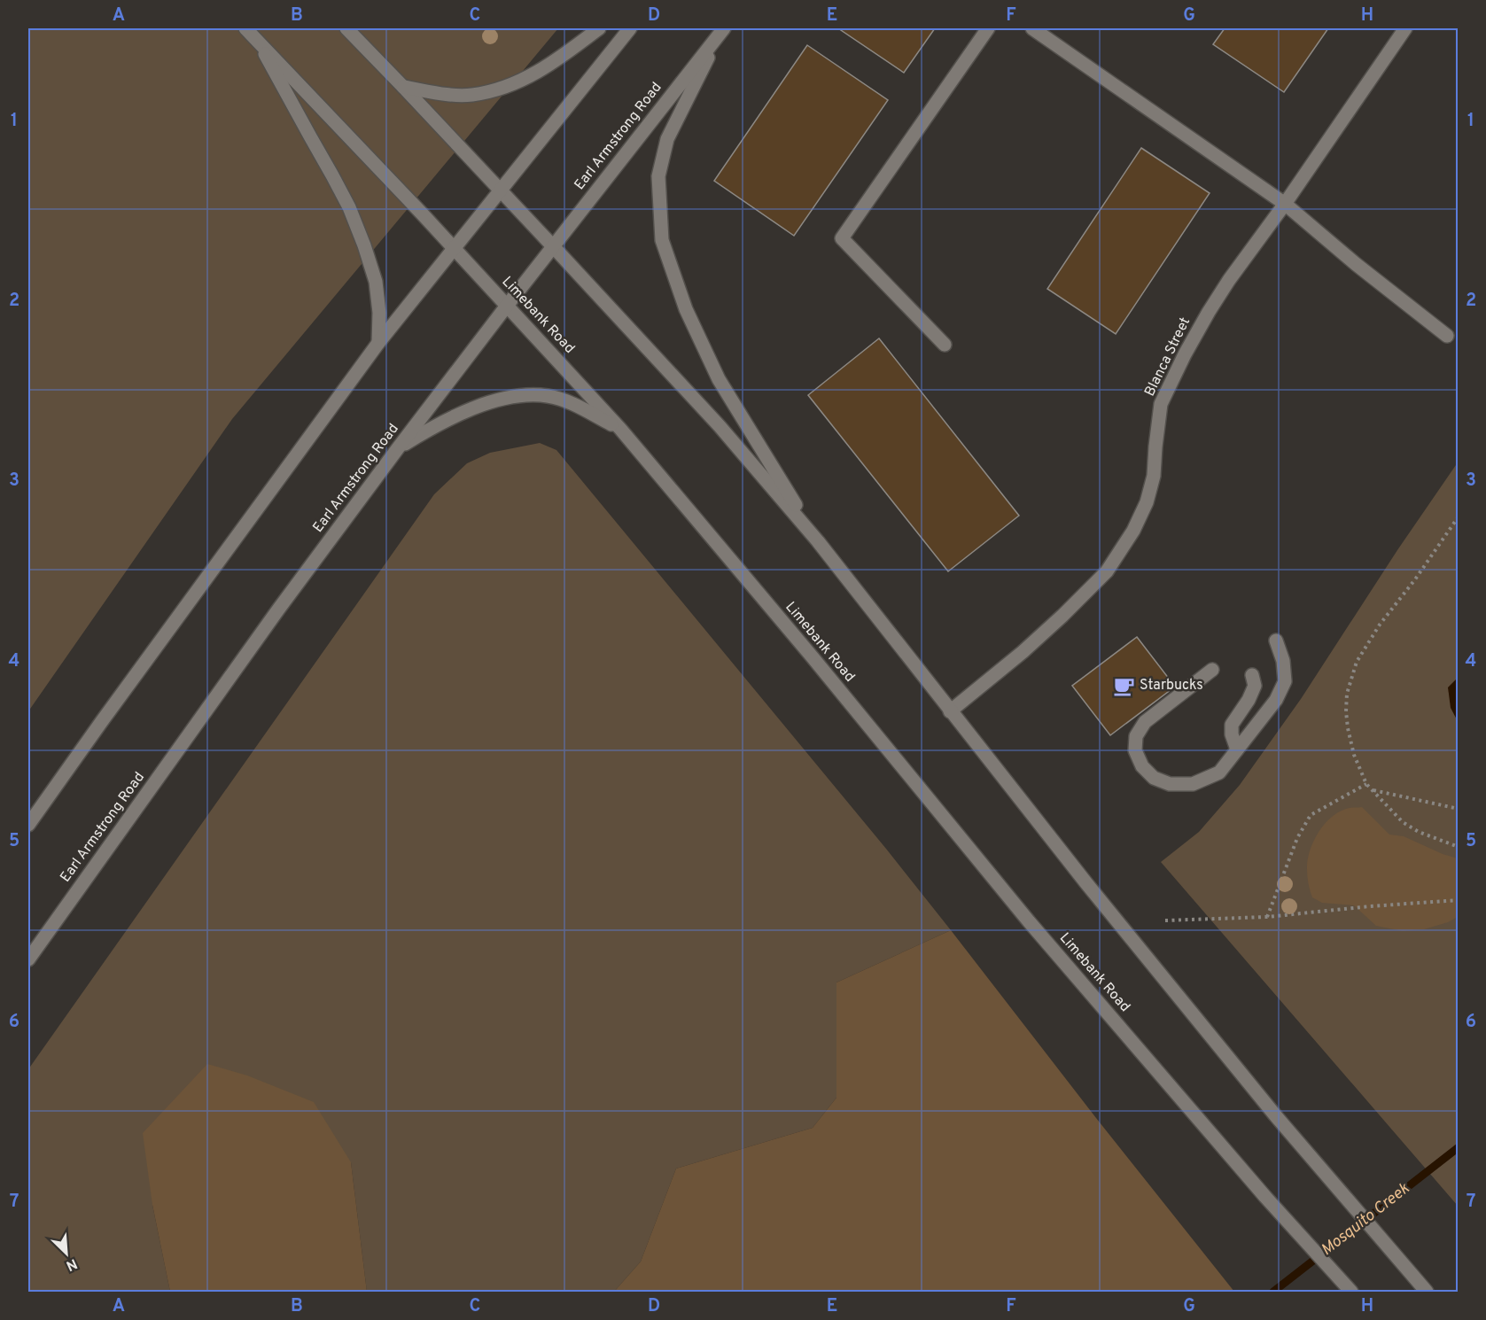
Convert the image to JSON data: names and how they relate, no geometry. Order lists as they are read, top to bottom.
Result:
{
  "streets": {
    "main road": ["Earl Armstrong Road", "Limebank Road", "Blanca Street"]
  },
  "crossings": [
    ["Earl Armstrong Road", "Limebank Road"]
  ],
  "water": ["Mosquito Creek"],
  "places": {
    "cafe": ["Starbucks"]
  },
  "north": "bottom right",
  "grid": {
    "columns": [
      "A",
      "B",
      "C",
      "D",
      "E",
      "F",
      "G",
      "H"
    ],
    "rows": [
      "1",
      "2",
      "3",
      "4",
      "5",
      "6",
      "7"
    ]
  }
}
